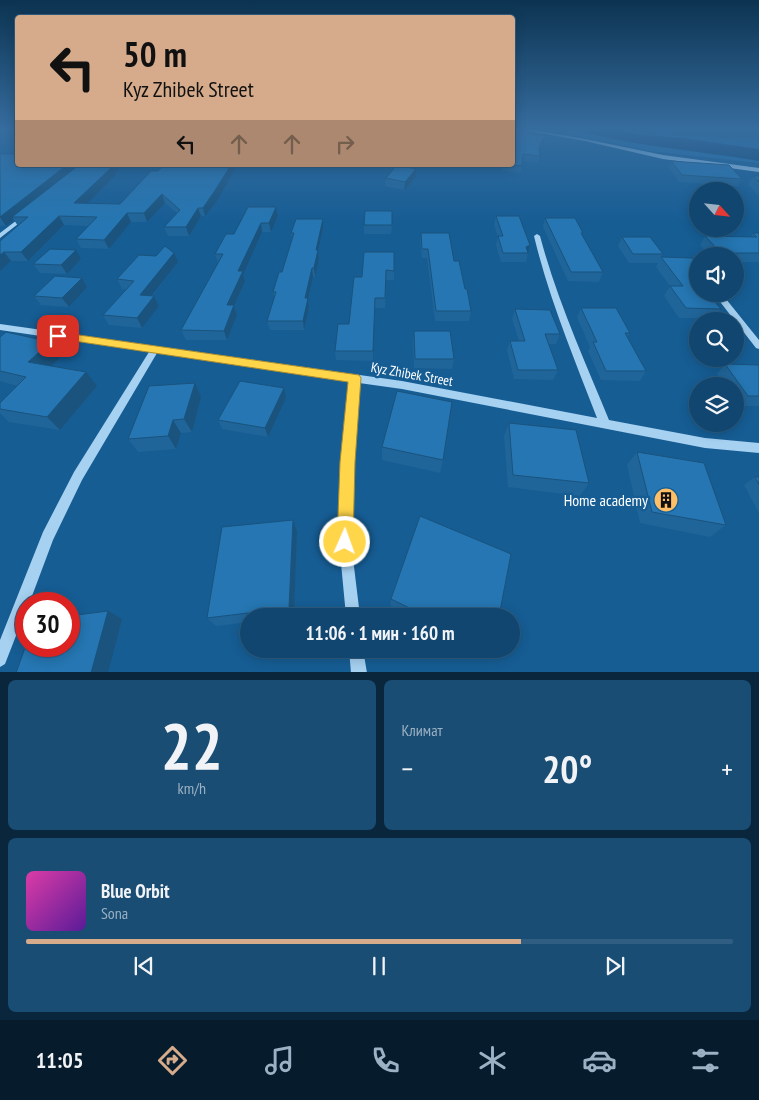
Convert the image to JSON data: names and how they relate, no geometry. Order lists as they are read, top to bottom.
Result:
{
  "streets": {
    "street": ["Kyz Zhibek Street"]
  },
  "places": {
    "building": ["Home academy"]
  },
  "north": "bottom right",
  "page": {
    "turn": ["50 m", "Kyz Zhibek Street"],
    "limit": "30",
    "trip": "11:06 · 1 мин · 160 m",
    "tile": [
      ["22", "km/h"],
      "Климат"
    ],
    "heat": ["−", "20°", "+"],
    "song": ["Blue Orbit", "Sona"],
    "tabs": "11:05"
  }
}
